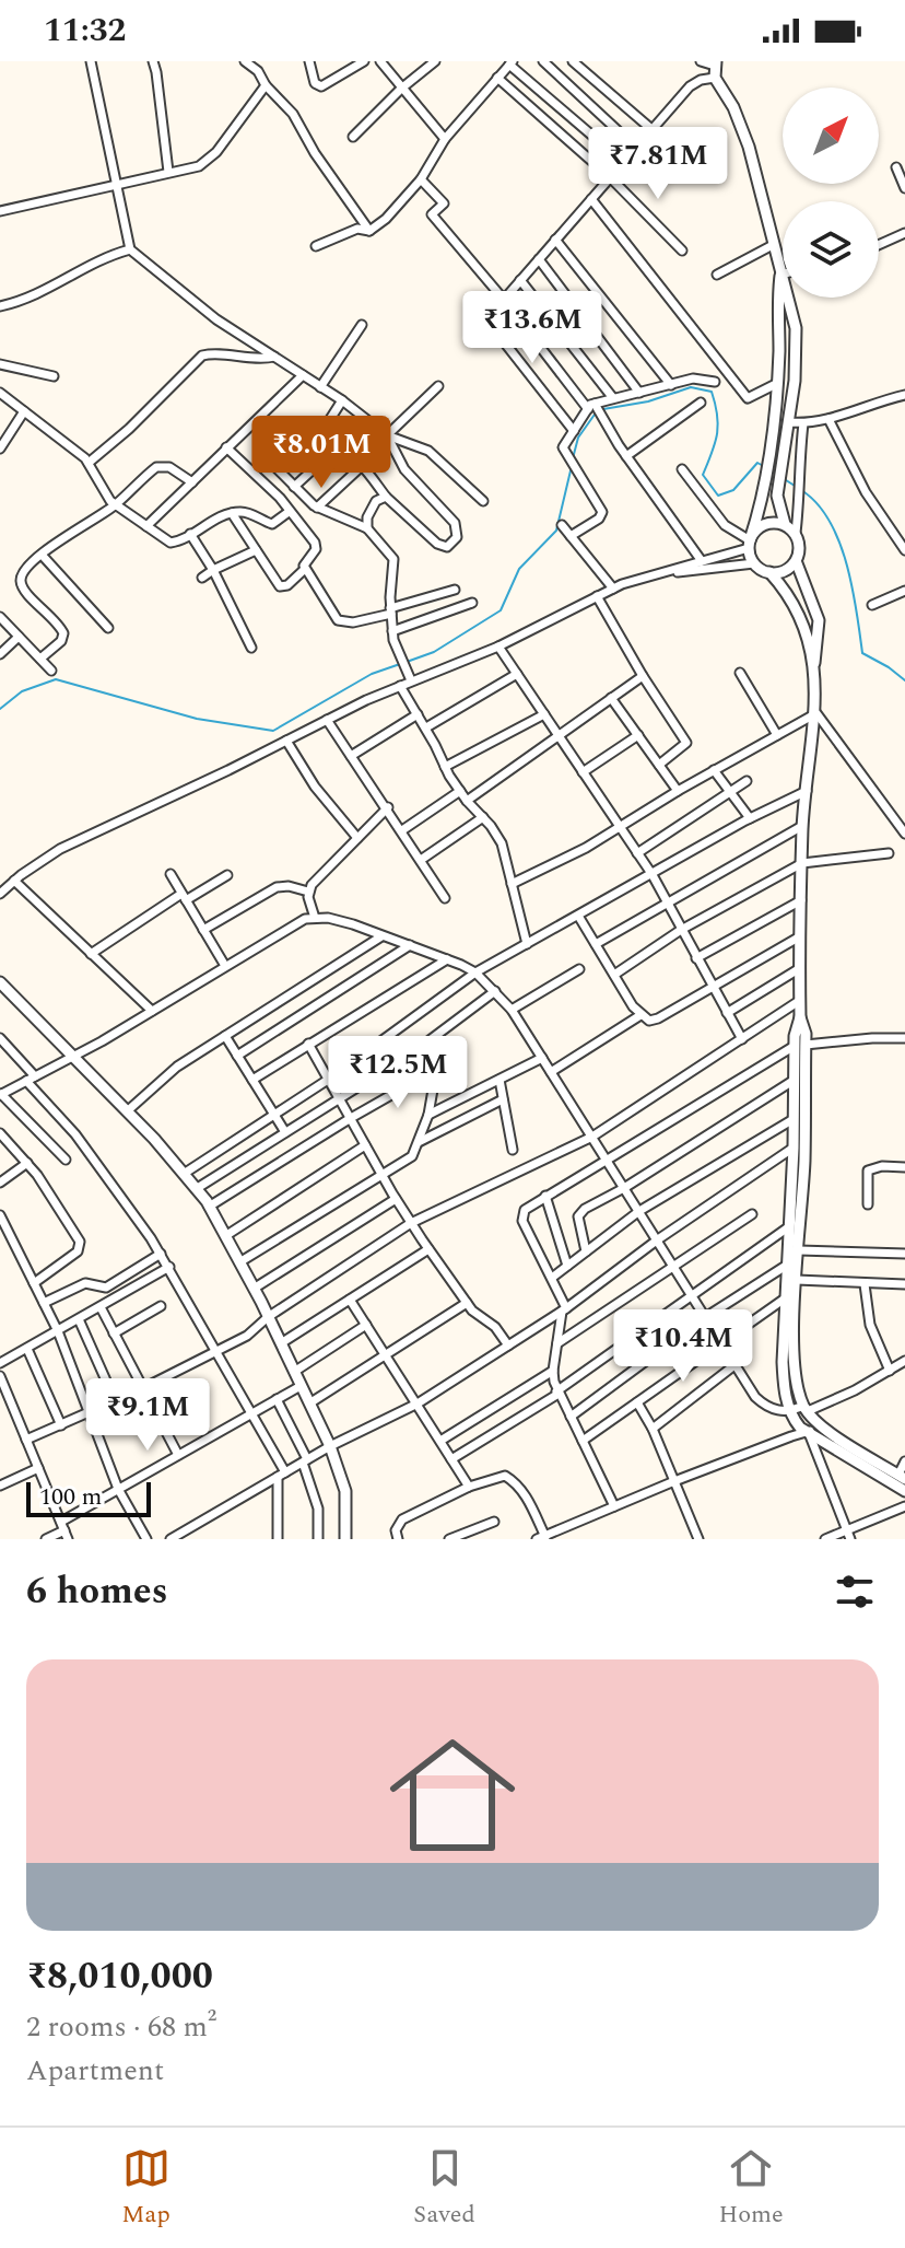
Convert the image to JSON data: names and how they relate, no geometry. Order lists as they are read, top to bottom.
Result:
{
  "scale_bar": "100 m",
  "north": "top right",
  "page": {
    "status": "11:32",
    "price": [
      "₹7.81M",
      "₹13.6M",
      "₹8.01M",
      "₹12.5M",
      "₹10.4M",
      "₹9.1M"
    ],
    "scale": "100 m",
    "heading": "6 homes",
    "list": [
      {
        "name": "₹8,010,000",
        "note": "2 rooms · 68 m² · Apartment"
      }
    ],
    "tabs": ["Map", "Saved", "Home"]
  }
}
